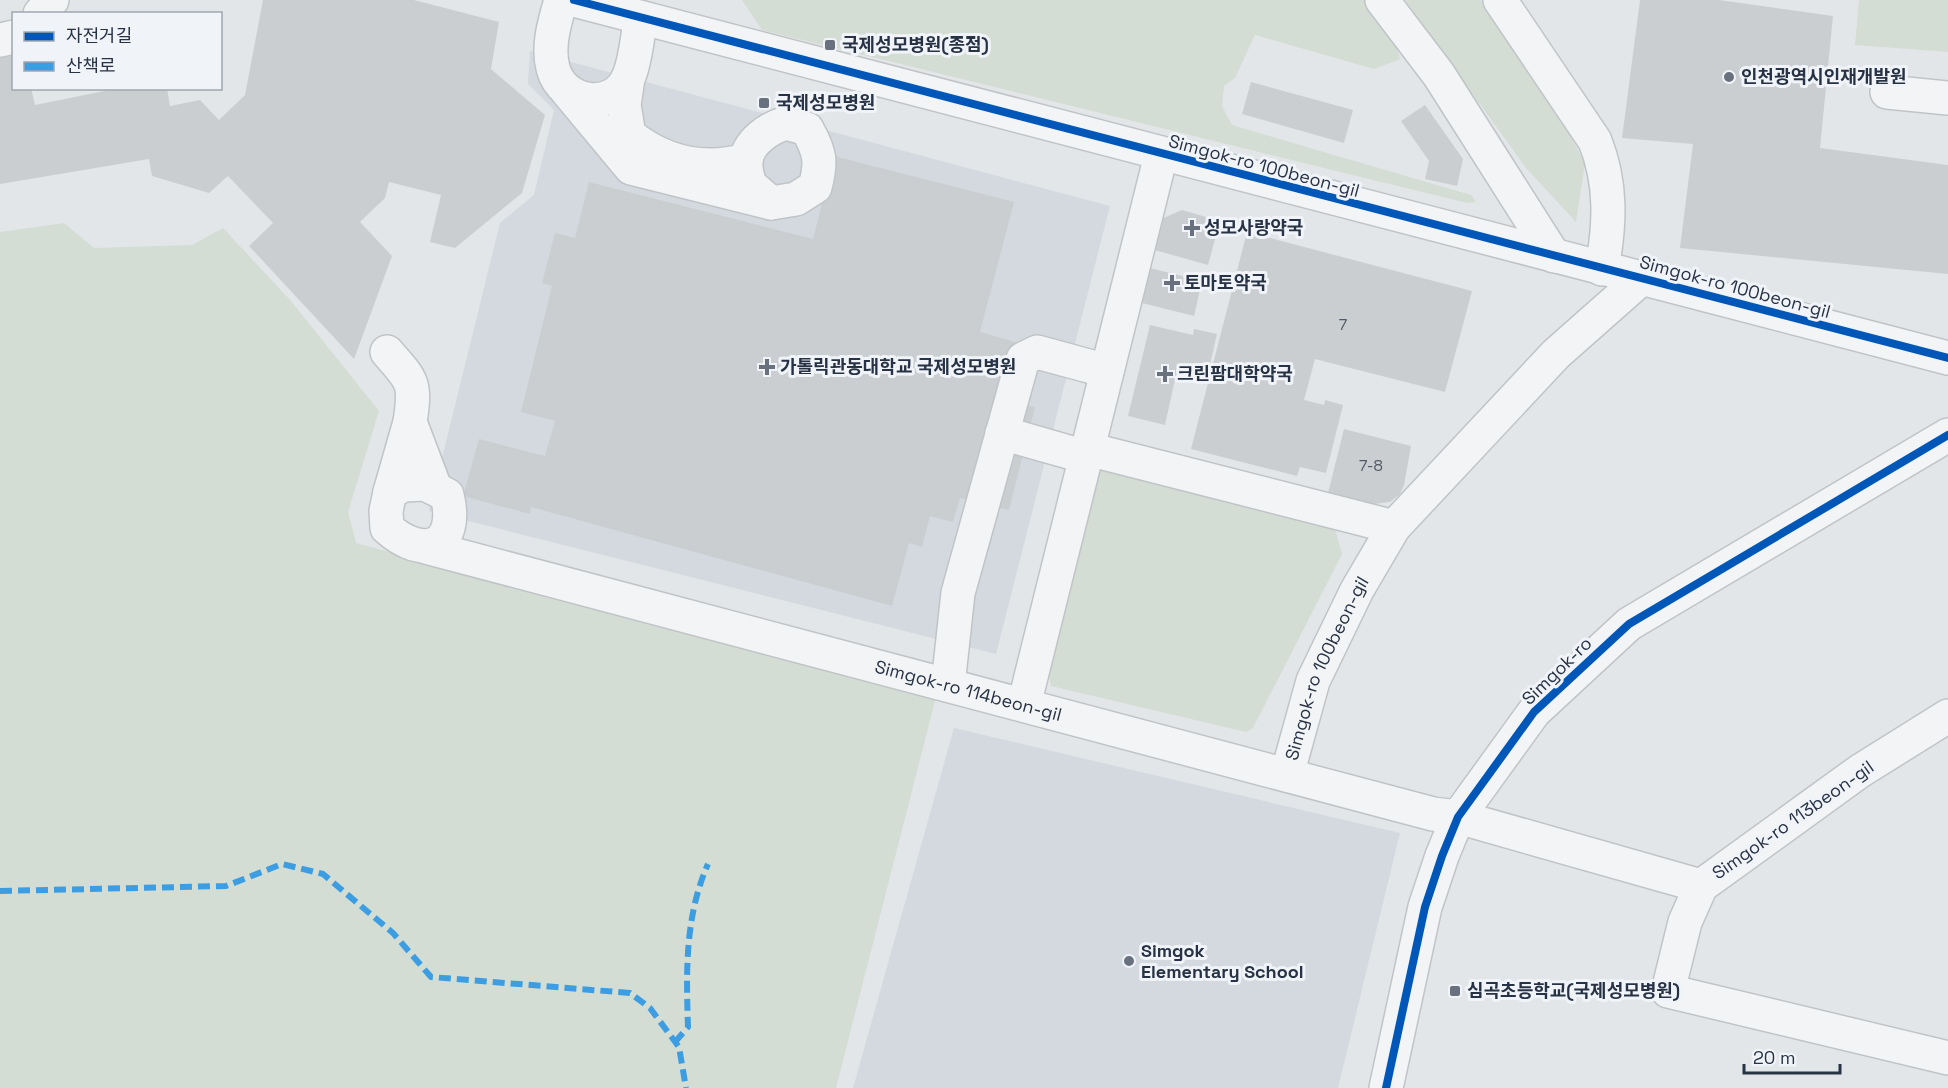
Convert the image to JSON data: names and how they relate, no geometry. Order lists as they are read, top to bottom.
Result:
{
  "streets": {
    "street": [
      "Simgok-ro 100beon-gil",
      "Simgok-ro",
      "Simgok-ro 114beon-gil",
      "Simgok-ro 113beon-gil"
    ]
  },
  "crossings": [
    ["Simgok-ro 100beon-gil", "Simgok-ro 114beon-gil"],
    ["Simgok-ro", "Simgok-ro 114beon-gil"],
    ["Simgok-ro", "Simgok-ro 113beon-gil"],
    ["Simgok-ro 114beon-gil", "Simgok-ro 113beon-gil"]
  ],
  "places": {
    "transit": ["국제성모병원(종점)", "국제성모병원", "심곡초등학교(국제성모병원)"],
    "other": ["인천광역시인재개발원", "Simgok Elementary School"],
    "health": [
      "성모사랑약국",
      "토마토약국",
      "가톨릭관동대학교 국제성모병원",
      "크린팜대학약국"
    ]
  },
  "house_numbers": ["7", "7-8"],
  "legend": ["자전거길", "산책로"],
  "scale_bar": "20 m"
}
